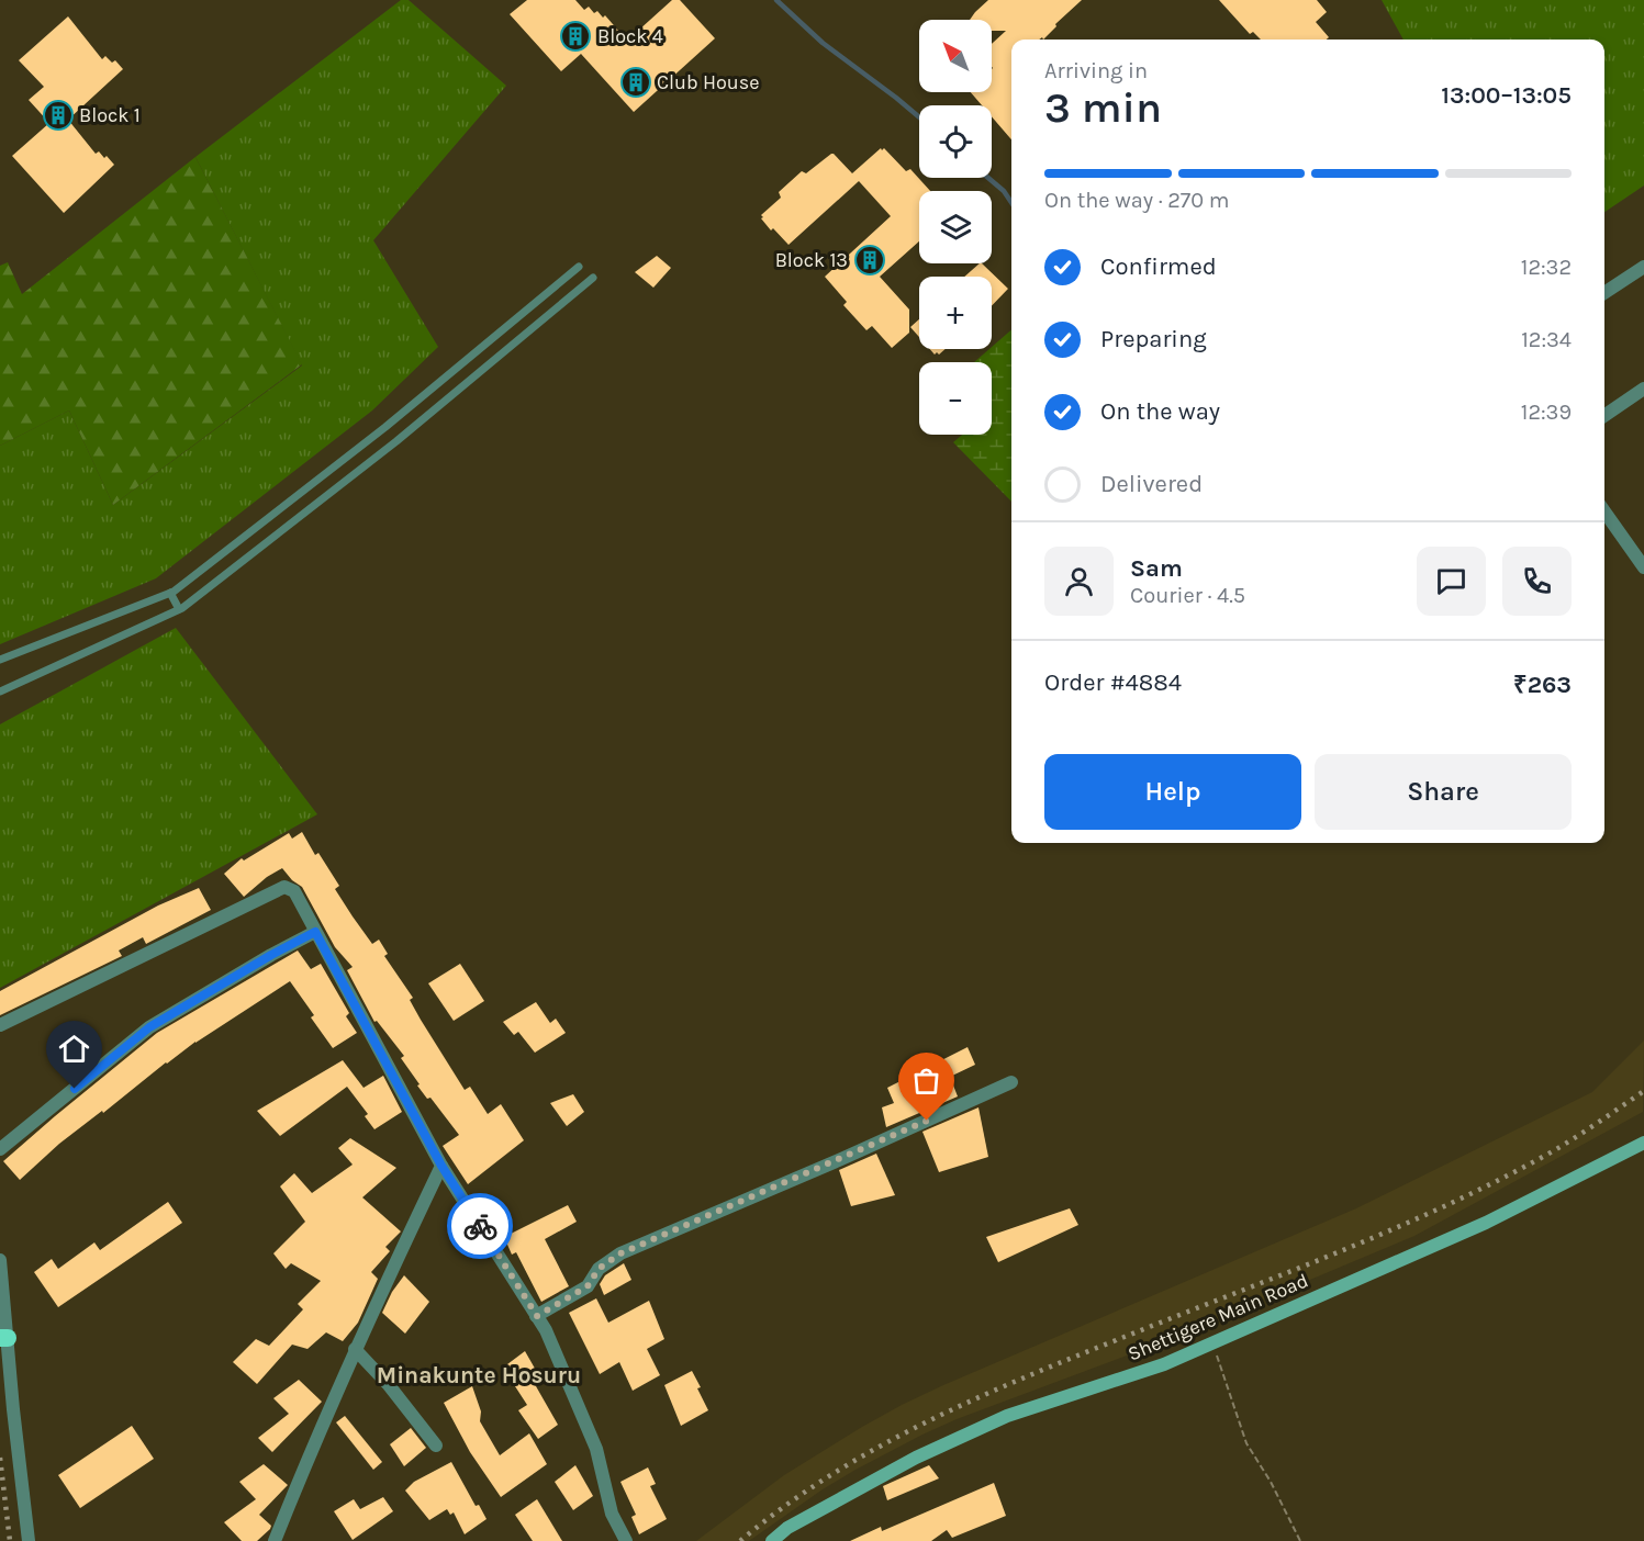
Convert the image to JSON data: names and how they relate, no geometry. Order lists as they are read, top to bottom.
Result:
{
  "streets": {
    "main road": ["Shettigere Main Road"]
  },
  "districts": ["Minakunte Hosuru"],
  "places": {
    "building": [
      "Block 4",
      "Club House",
      "Block 1",
      "Block 13"
    ]
  },
  "north": "top left",
  "page": {
    "map_buttons": ["+", "−"],
    "heading": ["3 min", "Arriving in", "13:00–13:05"],
    "panel": [
      "Sam",
      "Courier · 4.5",
      "Order #4884",
      "₹263"
    ],
    "bar": "On the way · 270 m",
    "list": [
      ["Confirmed", "12:32"],
      ["Preparing", "12:34"],
      ["On the way", "12:39"],
      "Delivered"
    ],
    "buttons": ["Help", "Share"]
  }
}
